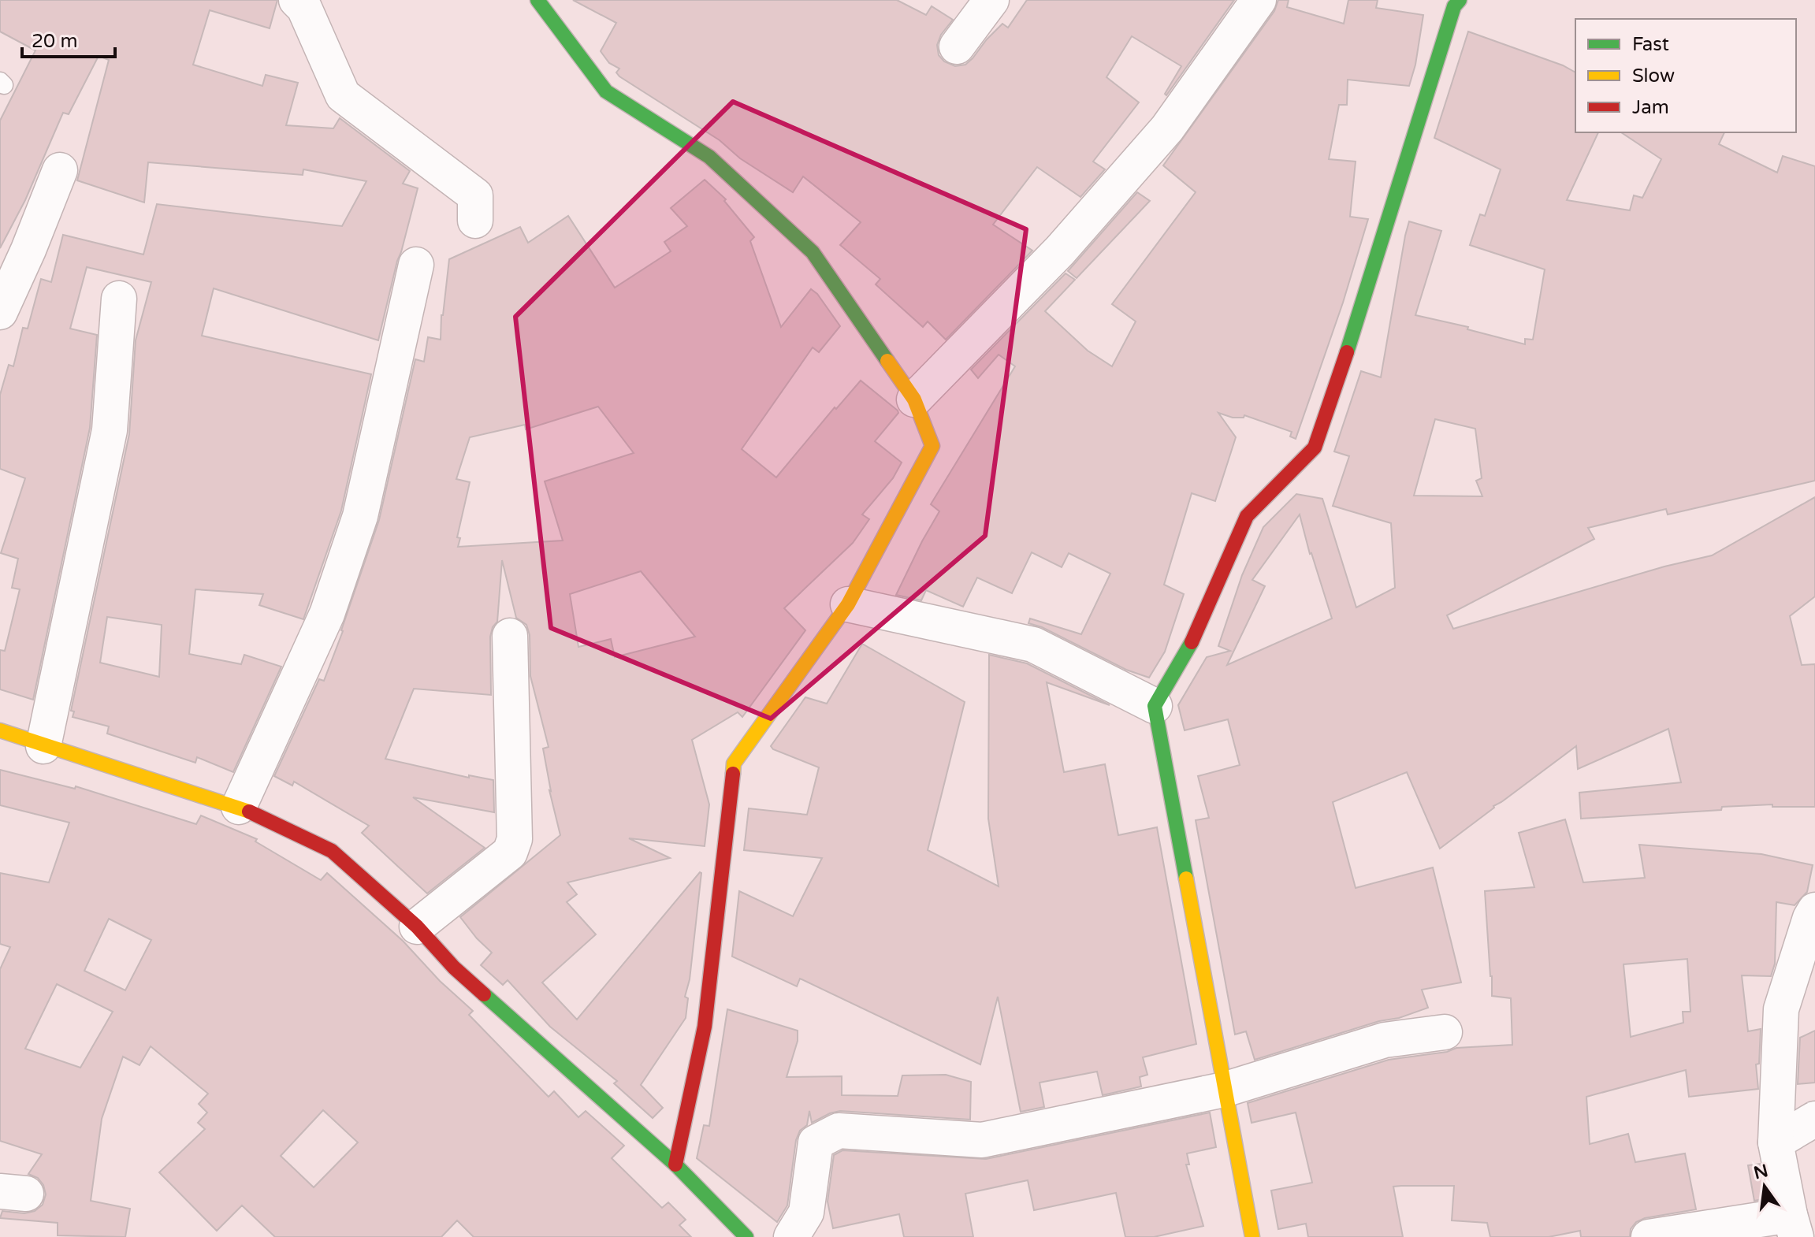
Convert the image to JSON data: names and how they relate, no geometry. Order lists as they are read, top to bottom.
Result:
{
  "legend": ["Fast", "Slow", "Jam"],
  "scale_bar": "20 m",
  "north": "top"
}
